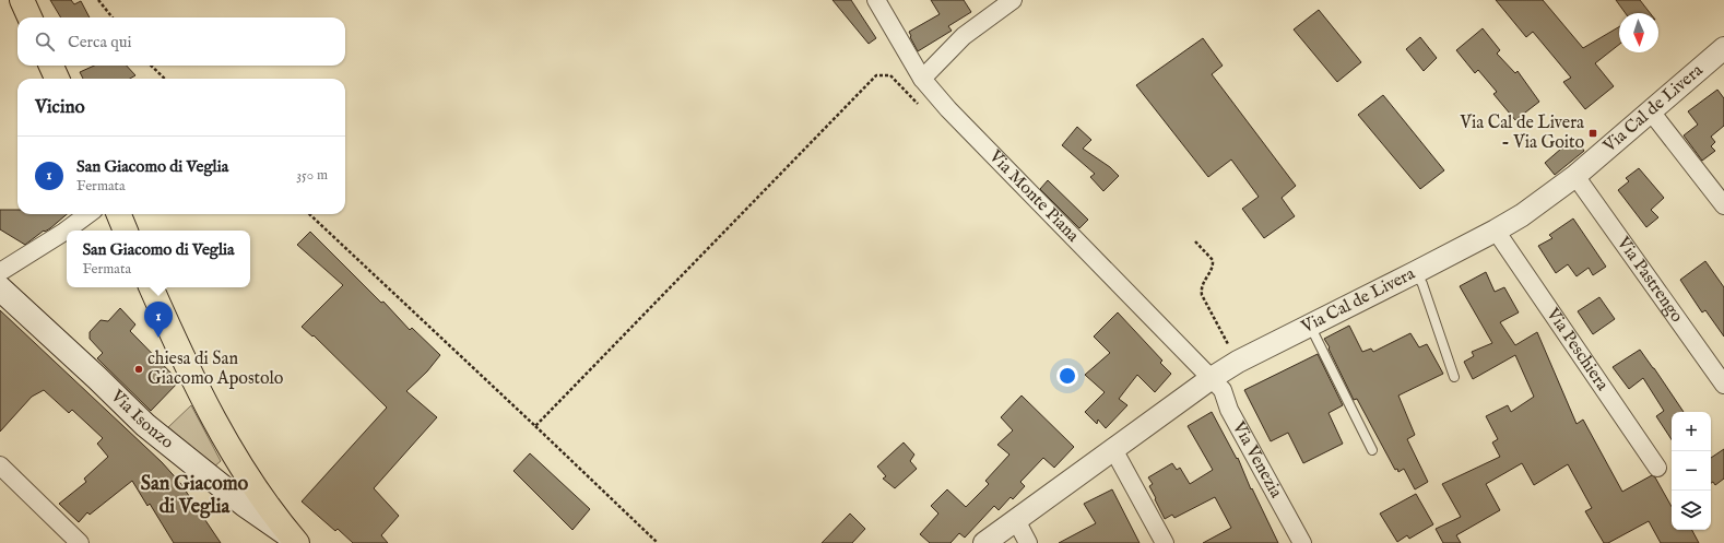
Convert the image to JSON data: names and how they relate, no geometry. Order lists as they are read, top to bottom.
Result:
{
  "streets": {
    "main road": ["Via Isonzo"],
    "street": [
      "Via Cal de Livera",
      "Via Monte Piana",
      "Via Pastrengo",
      "Via Peschiera",
      "Via Venezia"
    ]
  },
  "crossings": [
    ["Via Cal de Livera", "Via Monte Piana"],
    ["Via Cal de Livera", "Via Pastrengo"],
    ["Via Cal de Livera", "Via Peschiera"],
    ["Via Cal de Livera", "Via Venezia"],
    ["Via Monte Piana", "Via Venezia"]
  ],
  "districts": ["San Giacomo di Veglia"],
  "places": {
    "transit": ["Via Cal de Livera - Via Goito"],
    "other": ["chiesa di San Giacomo Apostolo"]
  },
  "north": "bottom",
  "page": {
    "search": "Cerca qui",
    "heading": "Vicino",
    "list": [
      {
        "mark": "1",
        "name": "San Giacomo di Veglia",
        "note": "Fermata",
        "value": "350 m"
      }
    ],
    "popup": ["San Giacomo di Veglia", "Fermata"],
    "pins": "1",
    "map_buttons": ["+", "−"]
  }
}
